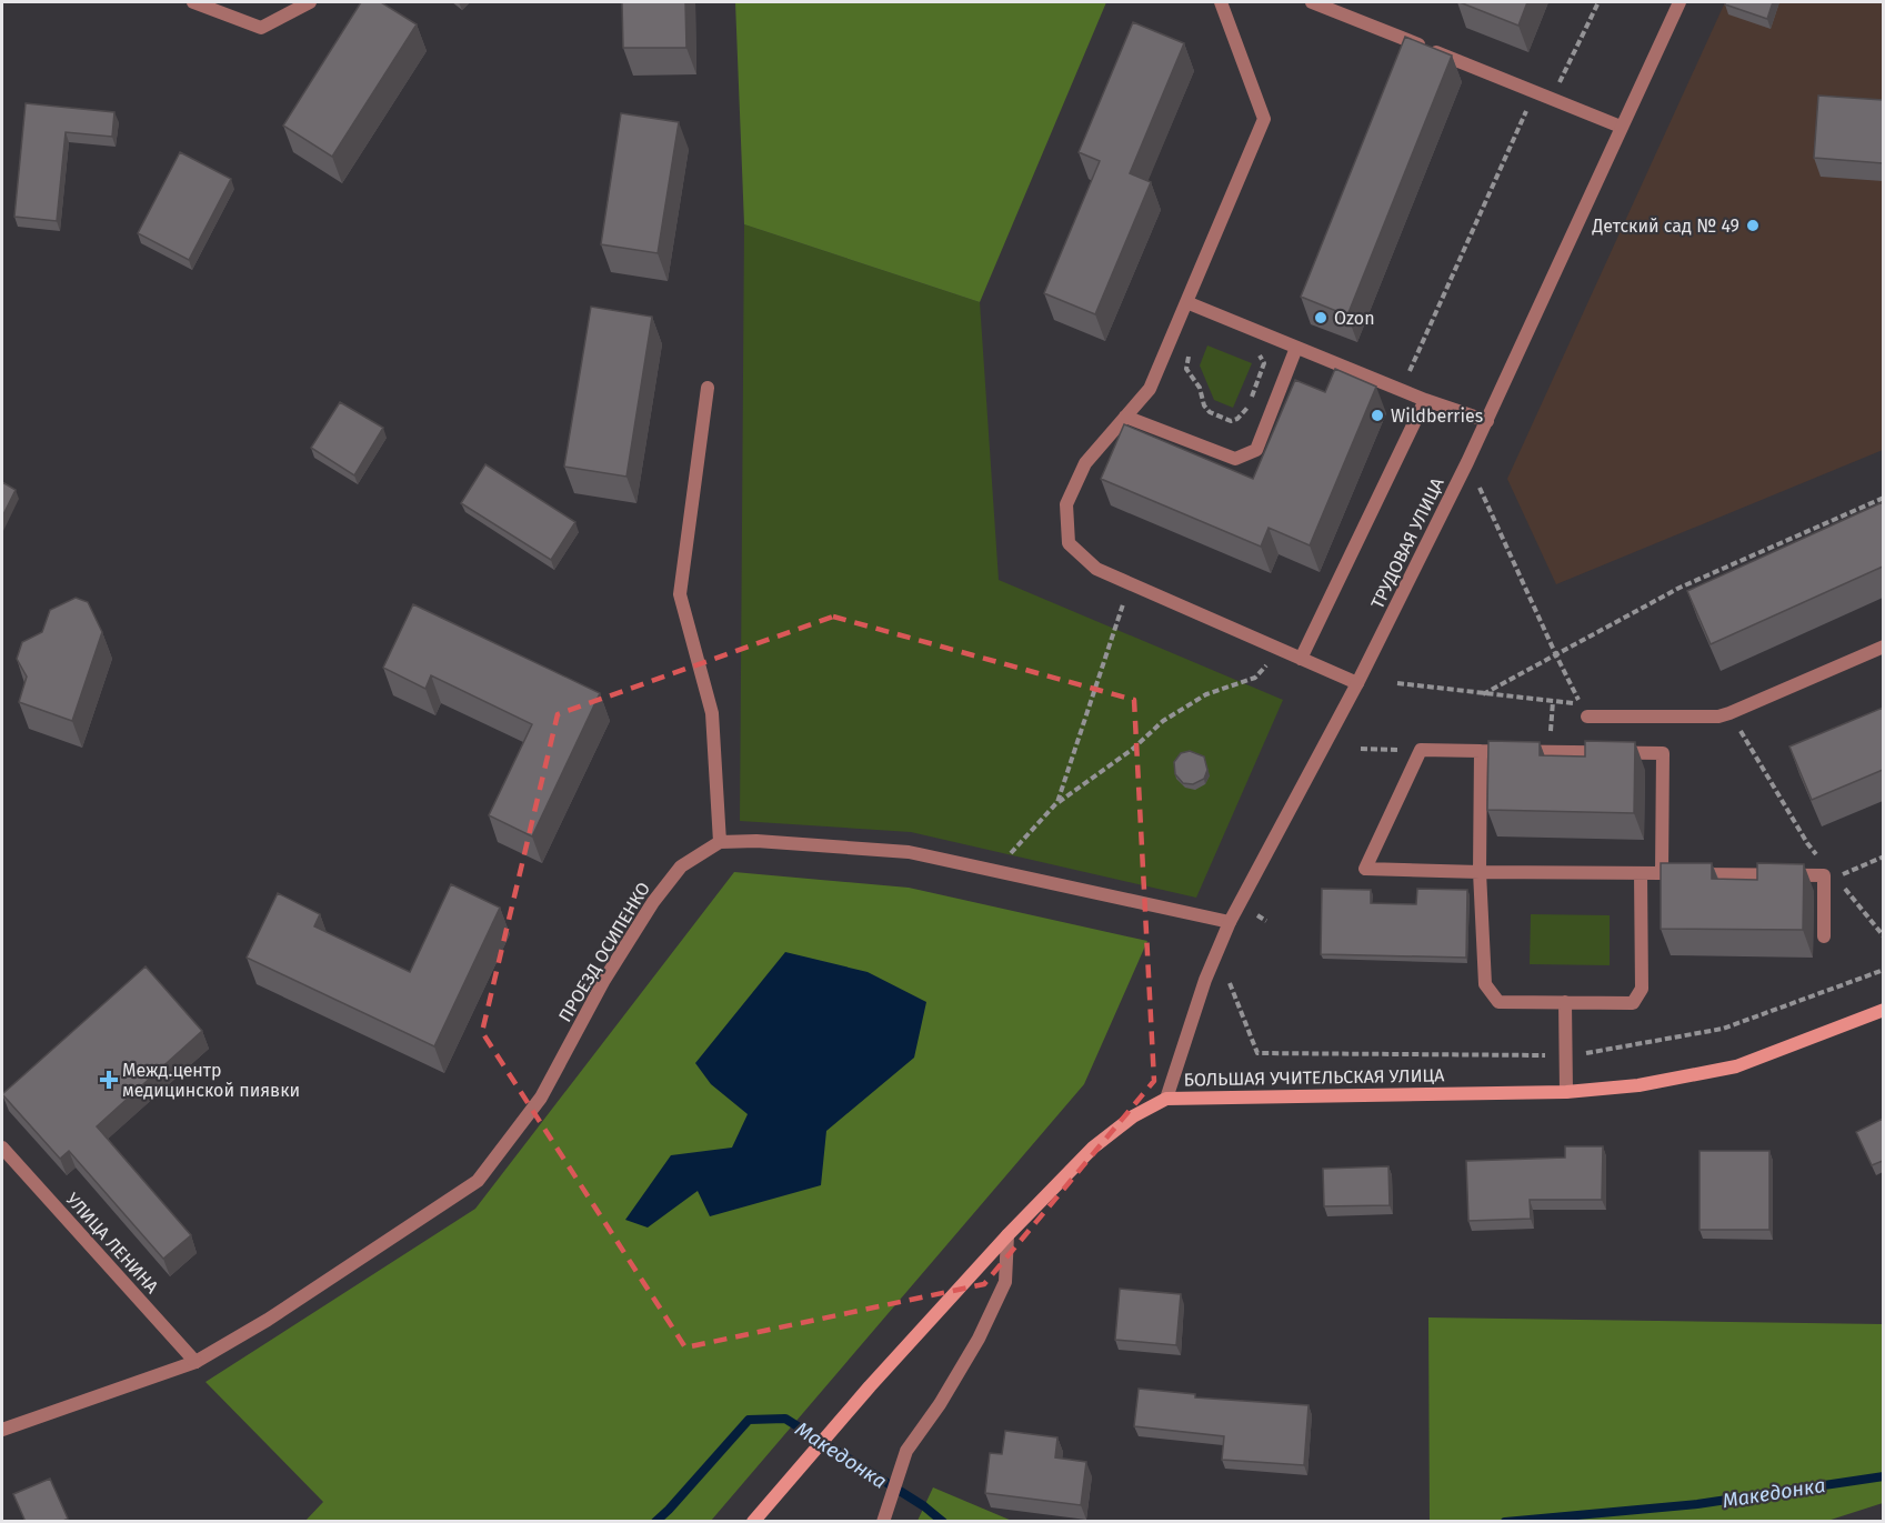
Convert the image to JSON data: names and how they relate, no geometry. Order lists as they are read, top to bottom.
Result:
{
  "streets": {
    "main road": ["БОЛЬШАЯ УЧИТЕЛЬСКАЯ УЛИЦА"],
    "street": ["ТРУДОВАЯ УЛИЦА", "ПРОЕЗД ОСИПЕНКО", "УЛИЦА ЛЕНИНА"]
  },
  "crossings": [
    ["ТРУДОВАЯ УЛИЦА", "БОЛЬШАЯ УЧИТЕЛЬСКАЯ УЛИЦА"],
    ["ПРОЕЗД ОСИПЕНКО", "УЛИЦА ЛЕНИНА"]
  ],
  "water": ["Македонка"],
  "places": {
    "other": ["Детский сад № 49", "Ozon", "Wildberries"],
    "health": ["Межд.центр медицинской пиявки"]
  }
}
